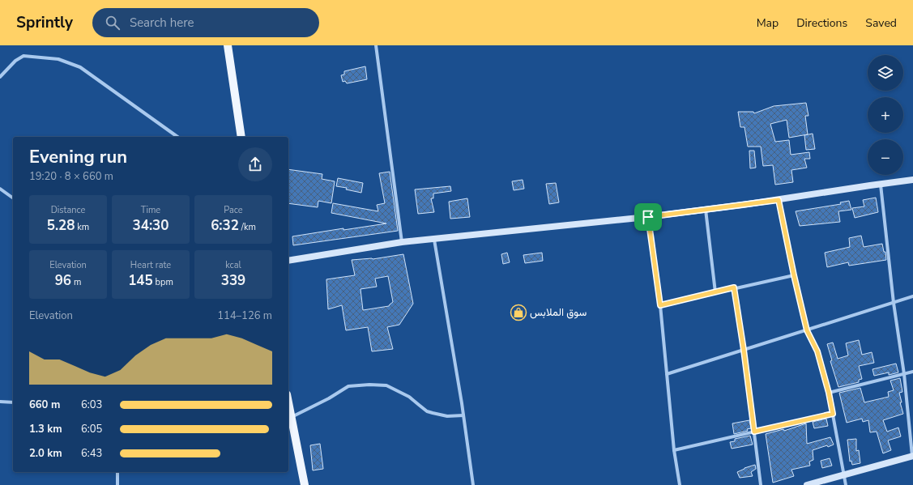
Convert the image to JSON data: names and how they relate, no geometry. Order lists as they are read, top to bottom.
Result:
{
  "places": {
    "shop": ["سوق الملابس"]
  },
  "page": {
    "header": "Sprintly",
    "search": "Search here",
    "nav": ["Map", "Directions", "Saved"],
    "map_buttons": ["+", "−"],
    "heading": ["Evening run", "19:20 · 8 × 660 m"],
    "stats": [
      ["Distance", "5.28 km"],
      ["Time", "34:30"],
      ["Pace", "6:32 /km"],
      ["Elevation", "96 m"],
      ["Heart rate", "145 bpm"],
      ["kcal", "339"]
    ],
    "chart": ["Elevation", "114–126 m"],
    "list": [
      {
        "name": "660 m",
        "note": "6:03"
      },
      {
        "name": "1.3 km",
        "note": "6:05"
      },
      {
        "name": "2.0 km",
        "note": "6:43"
      }
    ]
  }
}
